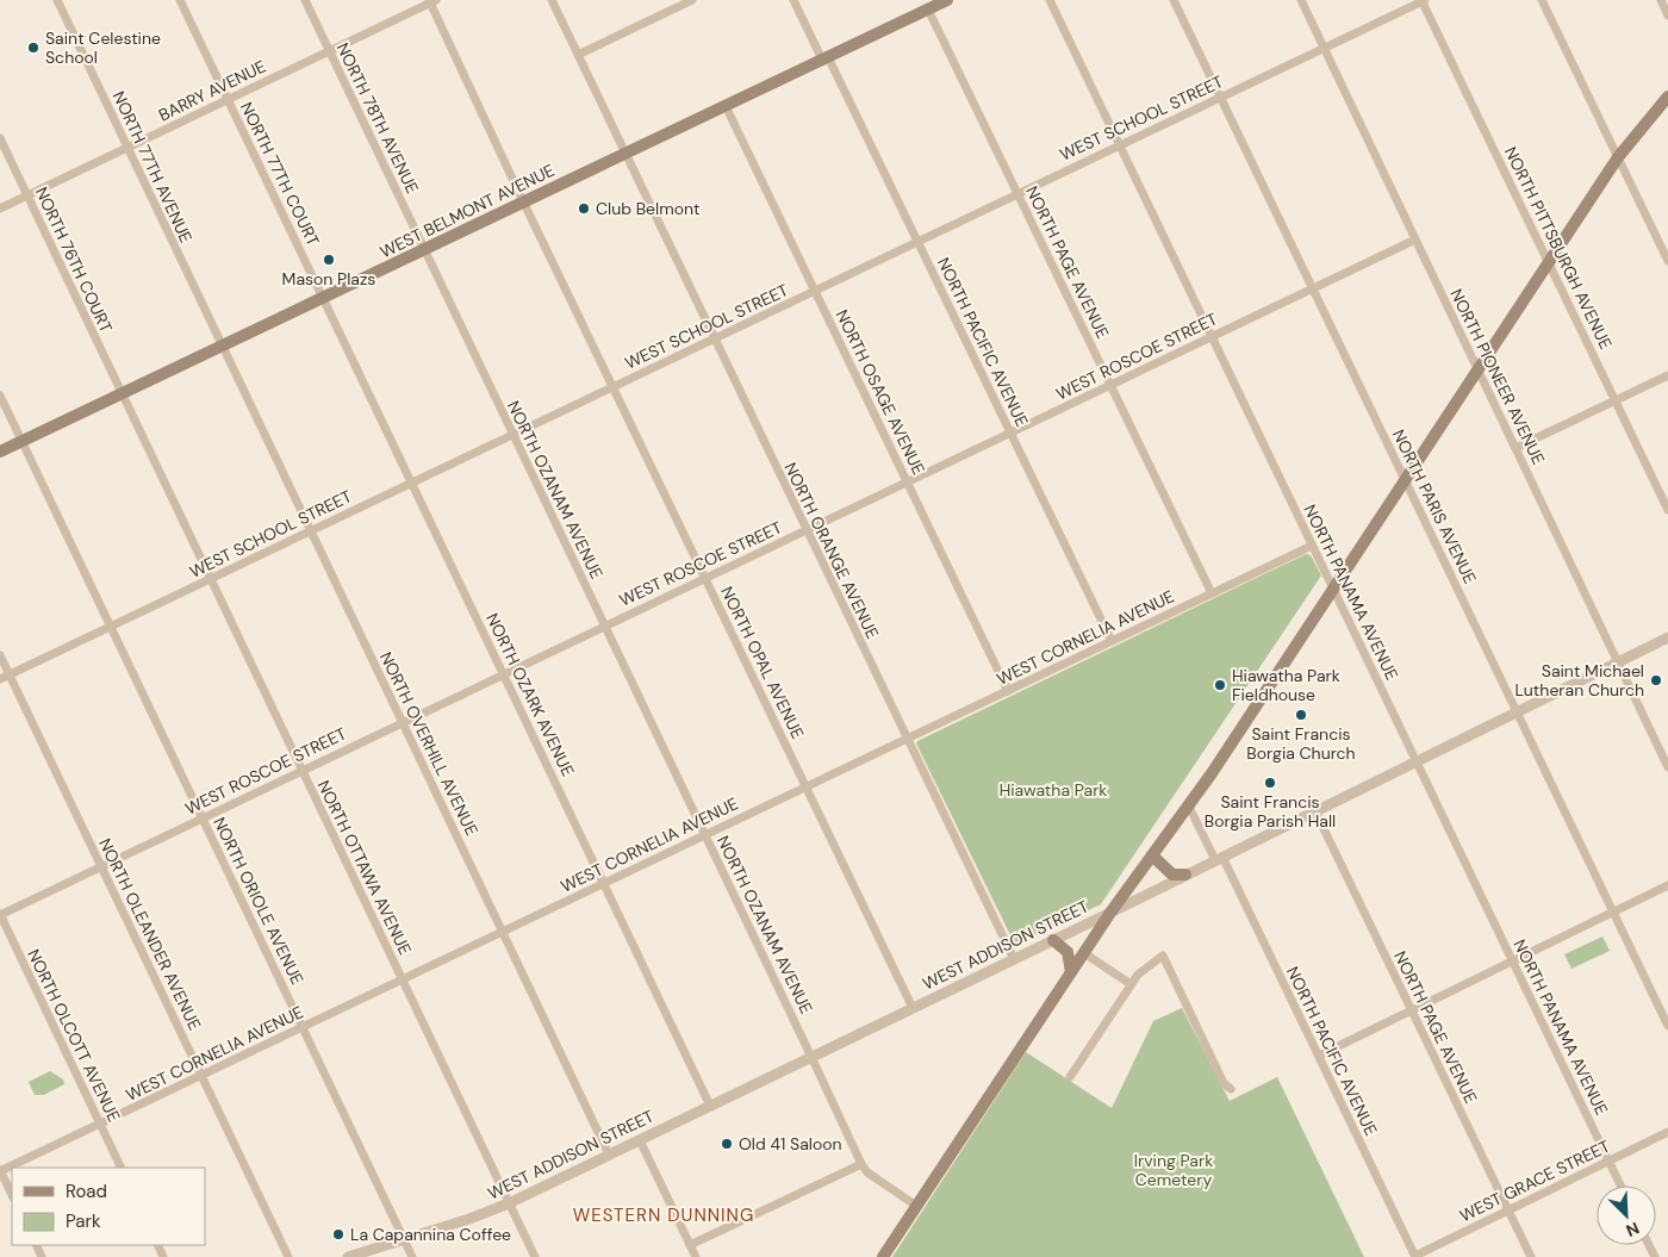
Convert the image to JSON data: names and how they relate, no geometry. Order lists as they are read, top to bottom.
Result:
{
  "streets": {
    "main road": ["WEST BELMONT AVENUE"],
    "street": [
      "BARRY AVENUE",
      "NORTH 78TH AVENUE",
      "WEST SCHOOL STREET",
      "NORTH 77TH AVENUE",
      "NORTH 77TH COURT",
      "NORTH PITTSBURGH AVENUE",
      "NORTH 76TH COURT",
      "NORTH PAGE AVENUE",
      "NORTH PACIFIC AVENUE",
      "WEST ROSCOE STREET",
      "NORTH PIONEER AVENUE",
      "NORTH OSAGE AVENUE",
      "NORTH OZANAM AVENUE",
      "NORTH PARIS AVENUE",
      "NORTH ORANGE AVENUE",
      "NORTH PANAMA AVENUE",
      "WEST CORNELIA AVENUE",
      "NORTH OPAL AVENUE",
      "NORTH OZARK AVENUE",
      "NORTH OVERHILL AVENUE",
      "NORTH OTTAWA AVENUE",
      "NORTH ORIOLE AVENUE",
      "NORTH OLEANDER AVENUE",
      "WEST ADDISON STREET",
      "NORTH OLCOTT AVENUE",
      "WEST GRACE STREET"
    ]
  },
  "crossings": [
    ["BARRY AVENUE", "NORTH 78TH AVENUE"],
    ["BARRY AVENUE", "NORTH 77TH AVENUE"],
    ["BARRY AVENUE", "NORTH 77TH COURT"],
    ["BARRY AVENUE", "NORTH 76TH COURT"],
    ["BARRY AVENUE", "NORTH OPAL AVENUE"],
    ["NORTH 78TH AVENUE", "WEST BELMONT AVENUE"],
    ["NORTH 78TH AVENUE", "NORTH OZANAM AVENUE"],
    ["WEST SCHOOL STREET", "NORTH PITTSBURGH AVENUE"],
    ["WEST SCHOOL STREET", "NORTH PAGE AVENUE"],
    ["WEST SCHOOL STREET", "NORTH PACIFIC AVENUE"],
    ["WEST SCHOOL STREET", "NORTH PIONEER AVENUE"],
    ["WEST SCHOOL STREET", "NORTH OSAGE AVENUE"],
    ["WEST SCHOOL STREET", "NORTH OZANAM AVENUE"],
    ["WEST SCHOOL STREET", "NORTH PARIS AVENUE"],
    ["WEST SCHOOL STREET", "NORTH ORANGE AVENUE"],
    ["WEST SCHOOL STREET", "NORTH PANAMA AVENUE"],
    ["WEST SCHOOL STREET", "NORTH OPAL AVENUE"],
    ["WEST SCHOOL STREET", "NORTH OZARK AVENUE"],
    ["WEST SCHOOL STREET", "NORTH OVERHILL AVENUE"],
    ["WEST SCHOOL STREET", "NORTH OTTAWA AVENUE"],
    ["WEST SCHOOL STREET", "NORTH ORIOLE AVENUE"],
    ["WEST SCHOOL STREET", "NORTH OLEANDER AVENUE"],
    ["NORTH 77TH AVENUE", "WEST BELMONT AVENUE"],
    ["NORTH 77TH AVENUE", "NORTH OVERHILL AVENUE"],
    ["NORTH 77TH COURT", "WEST BELMONT AVENUE"],
    ["NORTH 77TH COURT", "NORTH OZARK AVENUE"],
    ["WEST BELMONT AVENUE", "NORTH 76TH COURT"],
    ["WEST BELMONT AVENUE", "NORTH PAGE AVENUE"],
    ["WEST BELMONT AVENUE", "NORTH PACIFIC AVENUE"],
    ["WEST BELMONT AVENUE", "NORTH OSAGE AVENUE"],
    ["WEST BELMONT AVENUE", "NORTH OZANAM AVENUE"],
    ["WEST BELMONT AVENUE", "NORTH ORANGE AVENUE"],
    ["WEST BELMONT AVENUE", "NORTH OPAL AVENUE"],
    ["WEST BELMONT AVENUE", "NORTH OZARK AVENUE"],
    ["WEST BELMONT AVENUE", "NORTH OVERHILL AVENUE"],
    ["WEST BELMONT AVENUE", "NORTH OTTAWA AVENUE"],
    ["WEST BELMONT AVENUE", "NORTH ORIOLE AVENUE"],
    ["NORTH 76TH COURT", "NORTH OTTAWA AVENUE"],
    ["NORTH PAGE AVENUE", "WEST ROSCOE STREET"],
    ["NORTH PAGE AVENUE", "WEST CORNELIA AVENUE"],
    ["NORTH PAGE AVENUE", "WEST ADDISON STREET"],
    ["NORTH PAGE AVENUE", "WEST GRACE STREET"],
    ["NORTH PACIFIC AVENUE", "WEST ROSCOE STREET"],
    ["NORTH PACIFIC AVENUE", "WEST CORNELIA AVENUE"],
    ["NORTH PACIFIC AVENUE", "WEST ADDISON STREET"],
    ["NORTH PACIFIC AVENUE", "WEST GRACE STREET"],
    ["WEST ROSCOE STREET", "NORTH PIONEER AVENUE"],
    ["WEST ROSCOE STREET", "NORTH OSAGE AVENUE"],
    ["WEST ROSCOE STREET", "NORTH OZANAM AVENUE"],
    ["WEST ROSCOE STREET", "NORTH PARIS AVENUE"],
    ["WEST ROSCOE STREET", "NORTH ORANGE AVENUE"],
    ["WEST ROSCOE STREET", "NORTH PANAMA AVENUE"],
    ["WEST ROSCOE STREET", "NORTH OPAL AVENUE"],
    ["WEST ROSCOE STREET", "NORTH OZARK AVENUE"],
    ["WEST ROSCOE STREET", "NORTH OVERHILL AVENUE"],
    ["WEST ROSCOE STREET", "NORTH OTTAWA AVENUE"],
    ["WEST ROSCOE STREET", "NORTH ORIOLE AVENUE"],
    ["WEST ROSCOE STREET", "NORTH OLEANDER AVENUE"],
    ["WEST ROSCOE STREET", "NORTH OLCOTT AVENUE"],
    ["NORTH PIONEER AVENUE", "WEST ADDISON STREET"],
    ["NORTH OSAGE AVENUE", "WEST CORNELIA AVENUE"],
    ["NORTH OZANAM AVENUE", "WEST CORNELIA AVENUE"],
    ["NORTH OZANAM AVENUE", "WEST ADDISON STREET"],
    ["NORTH PARIS AVENUE", "WEST ADDISON STREET"],
    ["NORTH ORANGE AVENUE", "WEST CORNELIA AVENUE"],
    ["NORTH ORANGE AVENUE", "WEST ADDISON STREET"],
    ["NORTH PANAMA AVENUE", "WEST CORNELIA AVENUE"],
    ["NORTH PANAMA AVENUE", "WEST ADDISON STREET"],
    ["NORTH PANAMA AVENUE", "WEST GRACE STREET"],
    ["WEST CORNELIA AVENUE", "NORTH OPAL AVENUE"],
    ["WEST CORNELIA AVENUE", "NORTH OZARK AVENUE"],
    ["WEST CORNELIA AVENUE", "NORTH OVERHILL AVENUE"],
    ["WEST CORNELIA AVENUE", "NORTH OTTAWA AVENUE"],
    ["WEST CORNELIA AVENUE", "NORTH ORIOLE AVENUE"],
    ["WEST CORNELIA AVENUE", "NORTH OLEANDER AVENUE"],
    ["WEST CORNELIA AVENUE", "NORTH OLCOTT AVENUE"],
    ["NORTH OPAL AVENUE", "WEST ADDISON STREET"],
    ["NORTH OZARK AVENUE", "WEST ADDISON STREET"],
    ["NORTH OVERHILL AVENUE", "WEST ADDISON STREET"],
    ["NORTH OTTAWA AVENUE", "WEST ADDISON STREET"],
    ["NORTH ORIOLE AVENUE", "WEST ADDISON STREET"]
  ],
  "districts": ["WESTERN DUNNING"],
  "parks": ["Hiawatha Park", "Irving Park Cemetery"],
  "places": [
    "Saint Celestine School",
    "Club Belmont",
    "Mason Plazs",
    "Saint Michael Lutheran Church",
    "Hiawatha Park Fieldhouse",
    "Saint Francis Borgia Church",
    "Saint Francis Borgia Parish Hall",
    "Old 41 Saloon",
    "La Capannina Coffee"
  ],
  "legend": ["Road", "Park"],
  "north": "bottom right"
}
